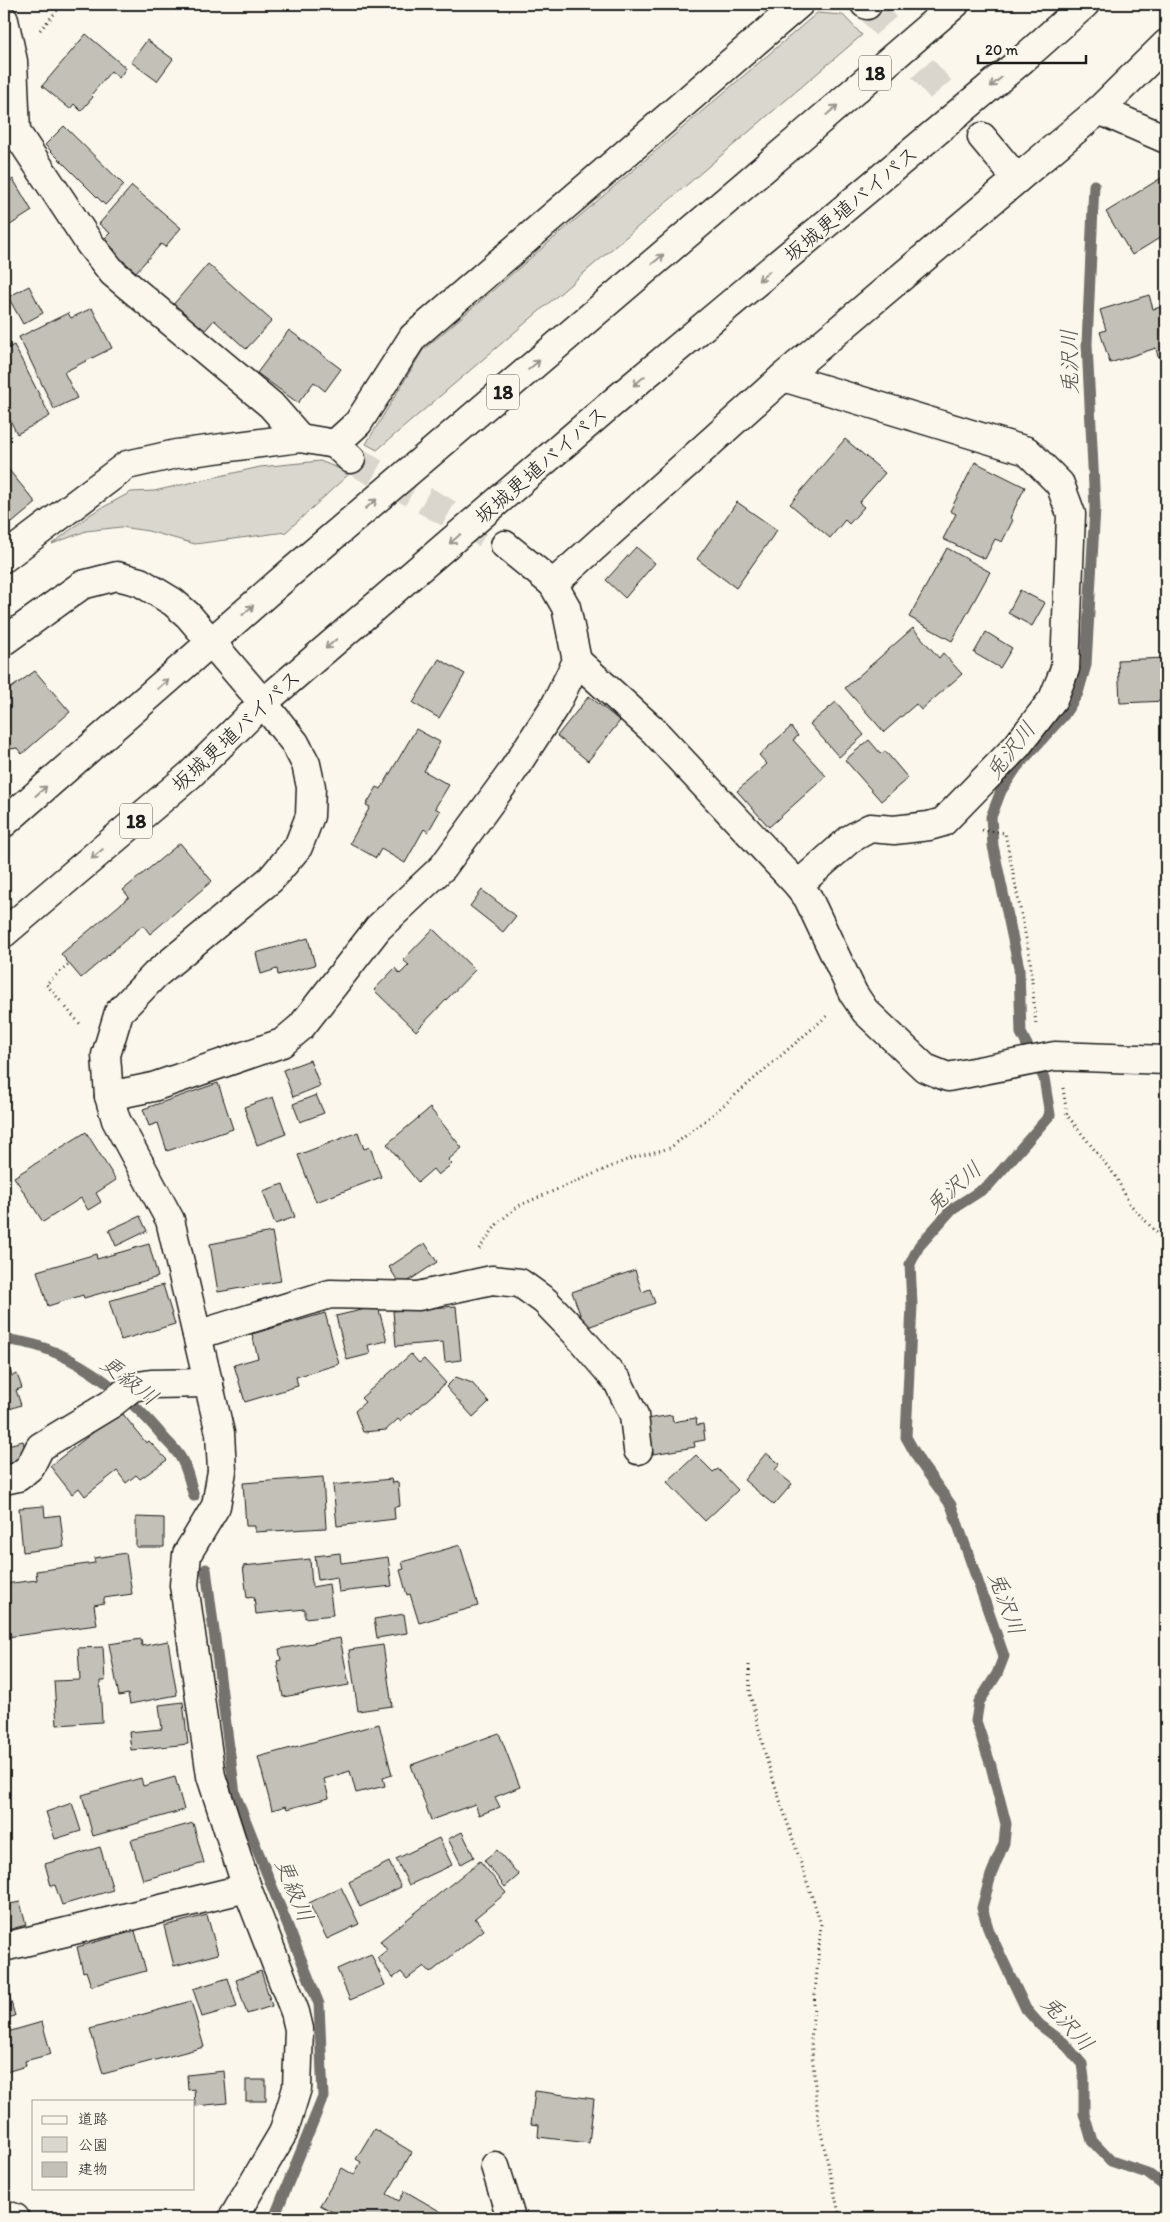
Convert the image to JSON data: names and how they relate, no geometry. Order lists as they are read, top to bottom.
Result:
{
  "streets": {
    "main road": ["18", "坂城更埴バイパス"]
  },
  "water": ["兎沢川", "更級川"],
  "legend": ["道路", "公園", "建物"],
  "scale_bar": "20 m"
}
